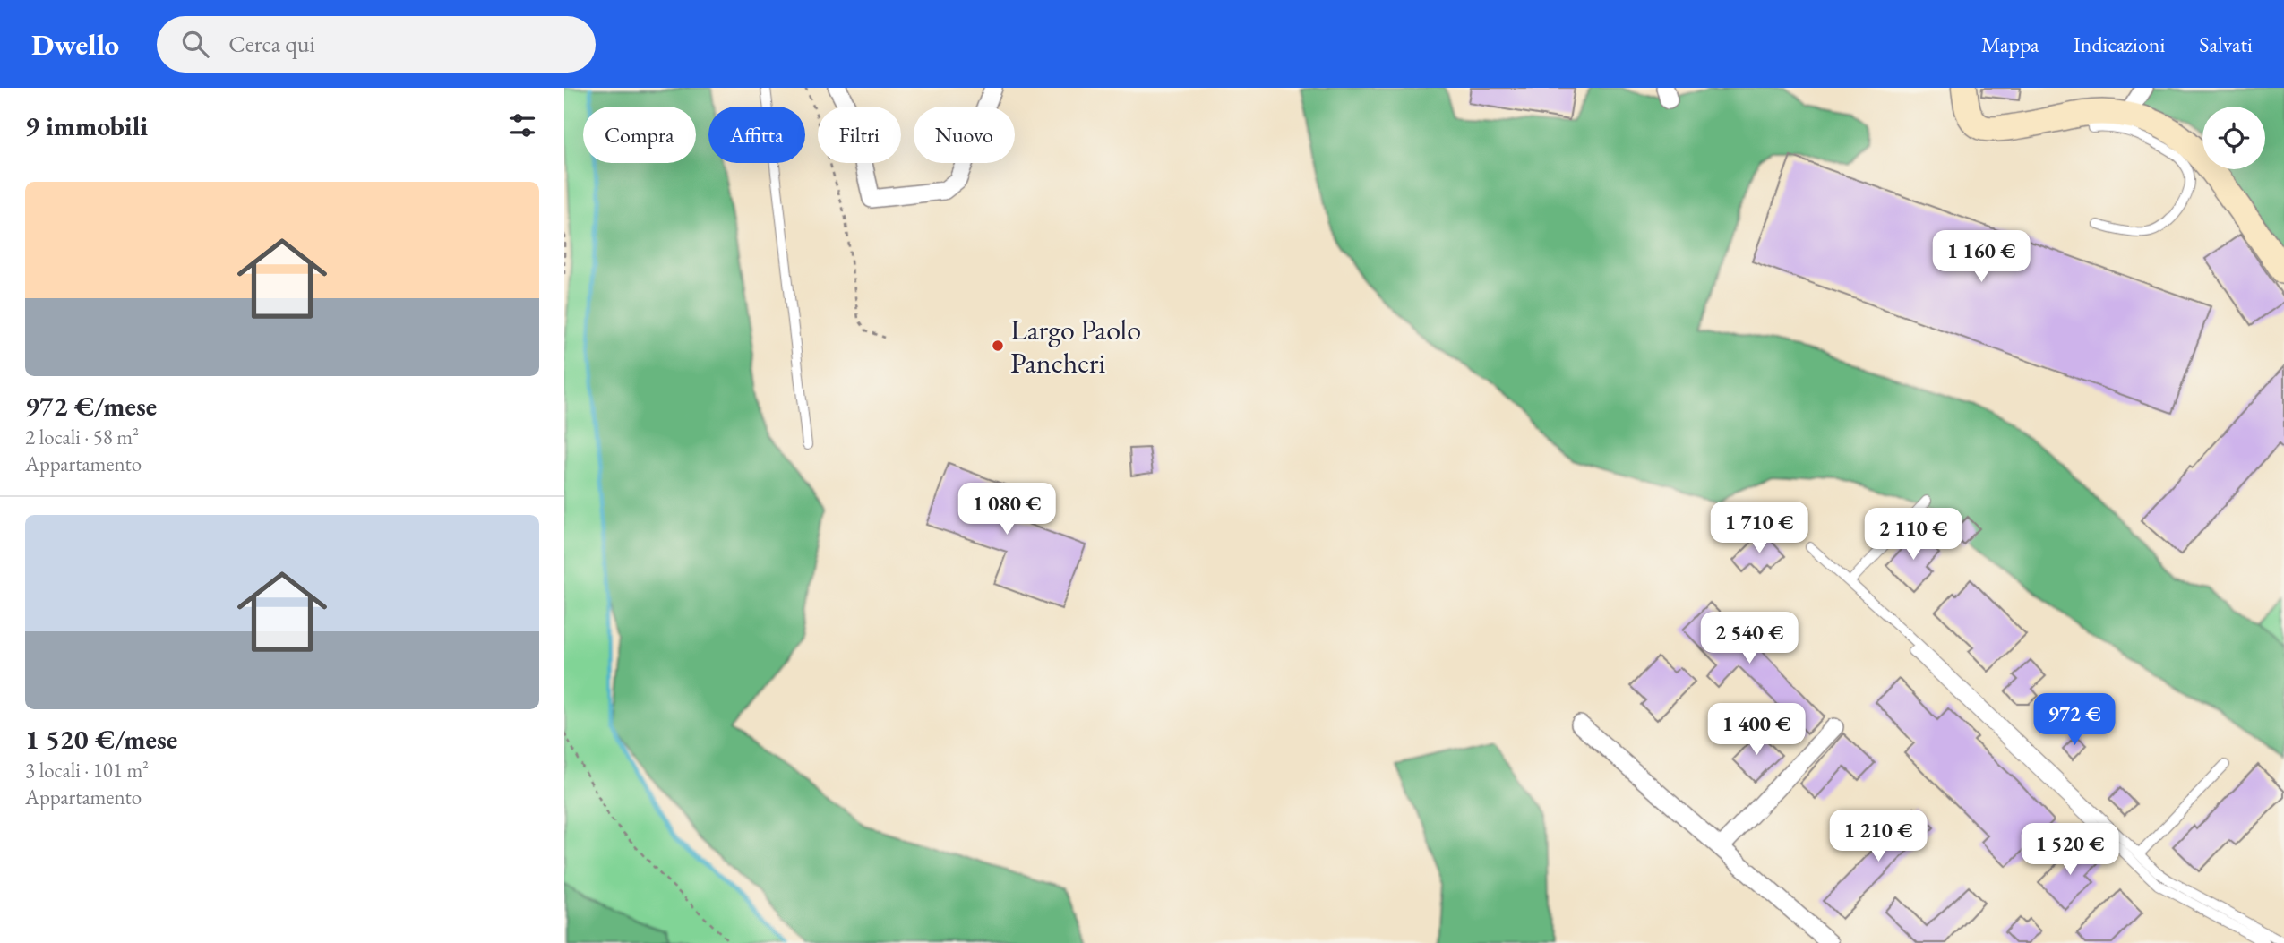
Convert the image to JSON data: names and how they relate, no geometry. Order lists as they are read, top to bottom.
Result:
{
  "places": ["Largo Paolo Pancheri"],
  "page": {
    "header": "Dwello",
    "search": "Cerca qui",
    "nav": ["Mappa", "Indicazioni", "Salvati"],
    "heading": "9 immobili",
    "chip": [
      "Compra",
      "Affitta",
      "Filtri",
      "Nuovo"
    ],
    "list": [
      {
        "name": "972 €/mese",
        "note": "2 locali · 58 m² · Appartamento"
      },
      {
        "name": "1 520 €/mese",
        "note": "3 locali · 101 m² · Appartamento"
      }
    ],
    "price": [
      "1 160 €",
      "1 080 €",
      "1 710 €",
      "2 110 €",
      "2 540 €",
      "972 €",
      "1 400 €",
      "1 210 €",
      "1 520 €"
    ]
  }
}
